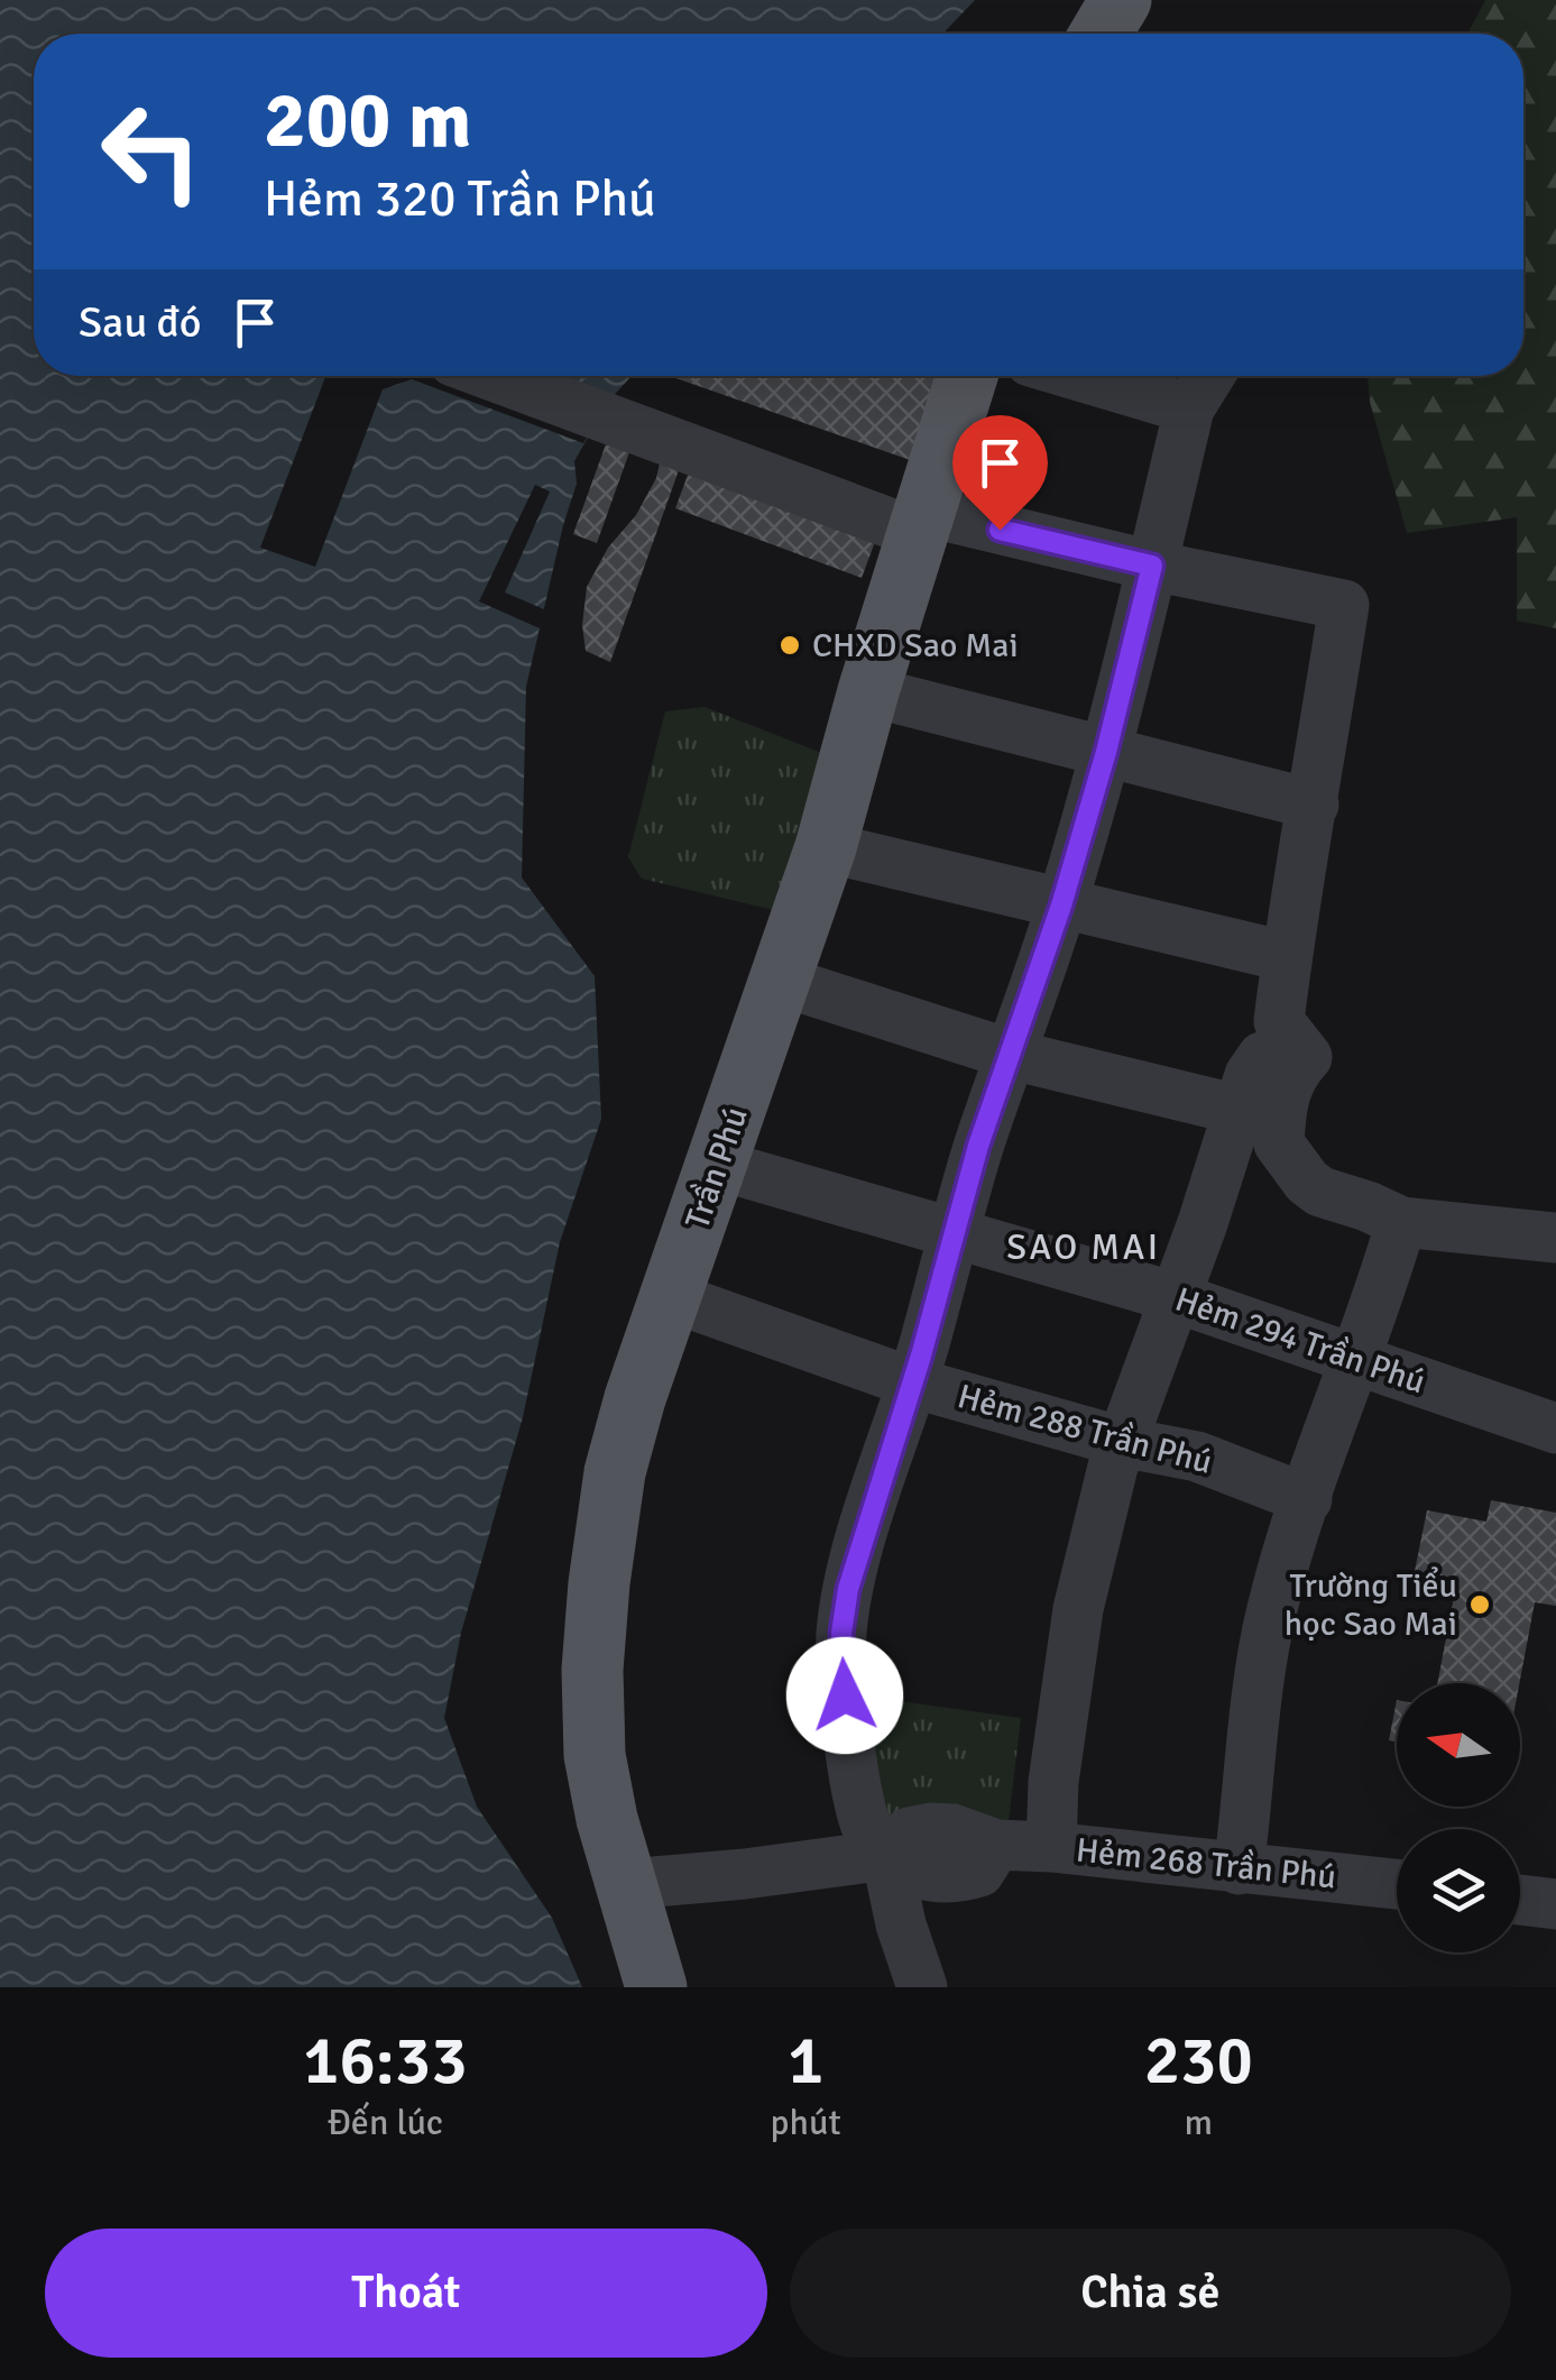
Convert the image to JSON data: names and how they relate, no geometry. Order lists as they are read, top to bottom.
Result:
{
  "streets": {
    "main road": ["Trần Phú"],
    "street": ["Hẻm 294 Trần Phú", "Hẻm 288 Trần Phú", "Hẻm 268 Trần Phú"]
  },
  "crossings": [
    ["Trần Phú", "Hẻm 294 Trần Phú"],
    ["Trần Phú", "Hẻm 288 Trần Phú"]
  ],
  "districts": ["SAO MAI"],
  "places": ["CHXD Sao Mai", "Trường Tiểu học Sao Mai"],
  "north": "left",
  "page": {
    "turn": ["200 m", "Hẻm 320 Trần Phú"],
    "then": "Sau đó",
    "eta": [
      "16:33",
      "Đến lúc",
      "1",
      "phút",
      "230",
      "m"
    ],
    "buttons": ["Thoát", "Chia sẻ"]
  }
}
